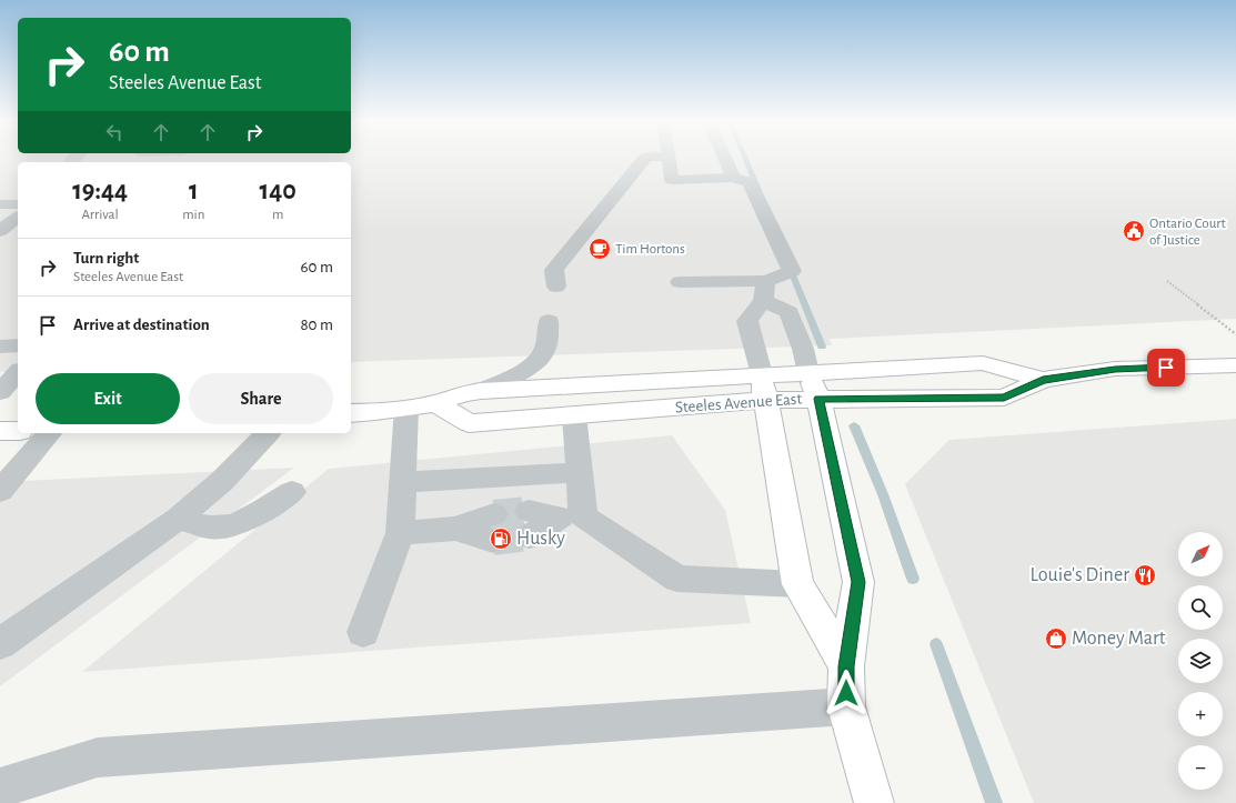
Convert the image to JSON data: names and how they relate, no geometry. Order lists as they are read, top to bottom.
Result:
{
  "streets": {
    "main road": ["Steeles Avenue East"]
  },
  "places": {
    "public building": ["Ontario Court of Justice"],
    "cafe": ["Tim Hortons"],
    "fuel station": ["Husky"],
    "restaurant": ["Louie's Diner"],
    "shop": ["Money Mart"]
  },
  "north": "top right",
  "page": {
    "turn": ["60 m", "Steeles Avenue East"],
    "eta": [
      "19:44",
      "Arrival",
      "1",
      "min",
      "140",
      "m"
    ],
    "list": [
      {
        "name": "Turn right",
        "note": "Steeles Avenue East",
        "value": "60 m"
      },
      {
        "name": "Arrive at destination",
        "value": "80 m"
      }
    ],
    "buttons": ["Exit", "Share"],
    "map_buttons": ["+", "−"]
  }
}
